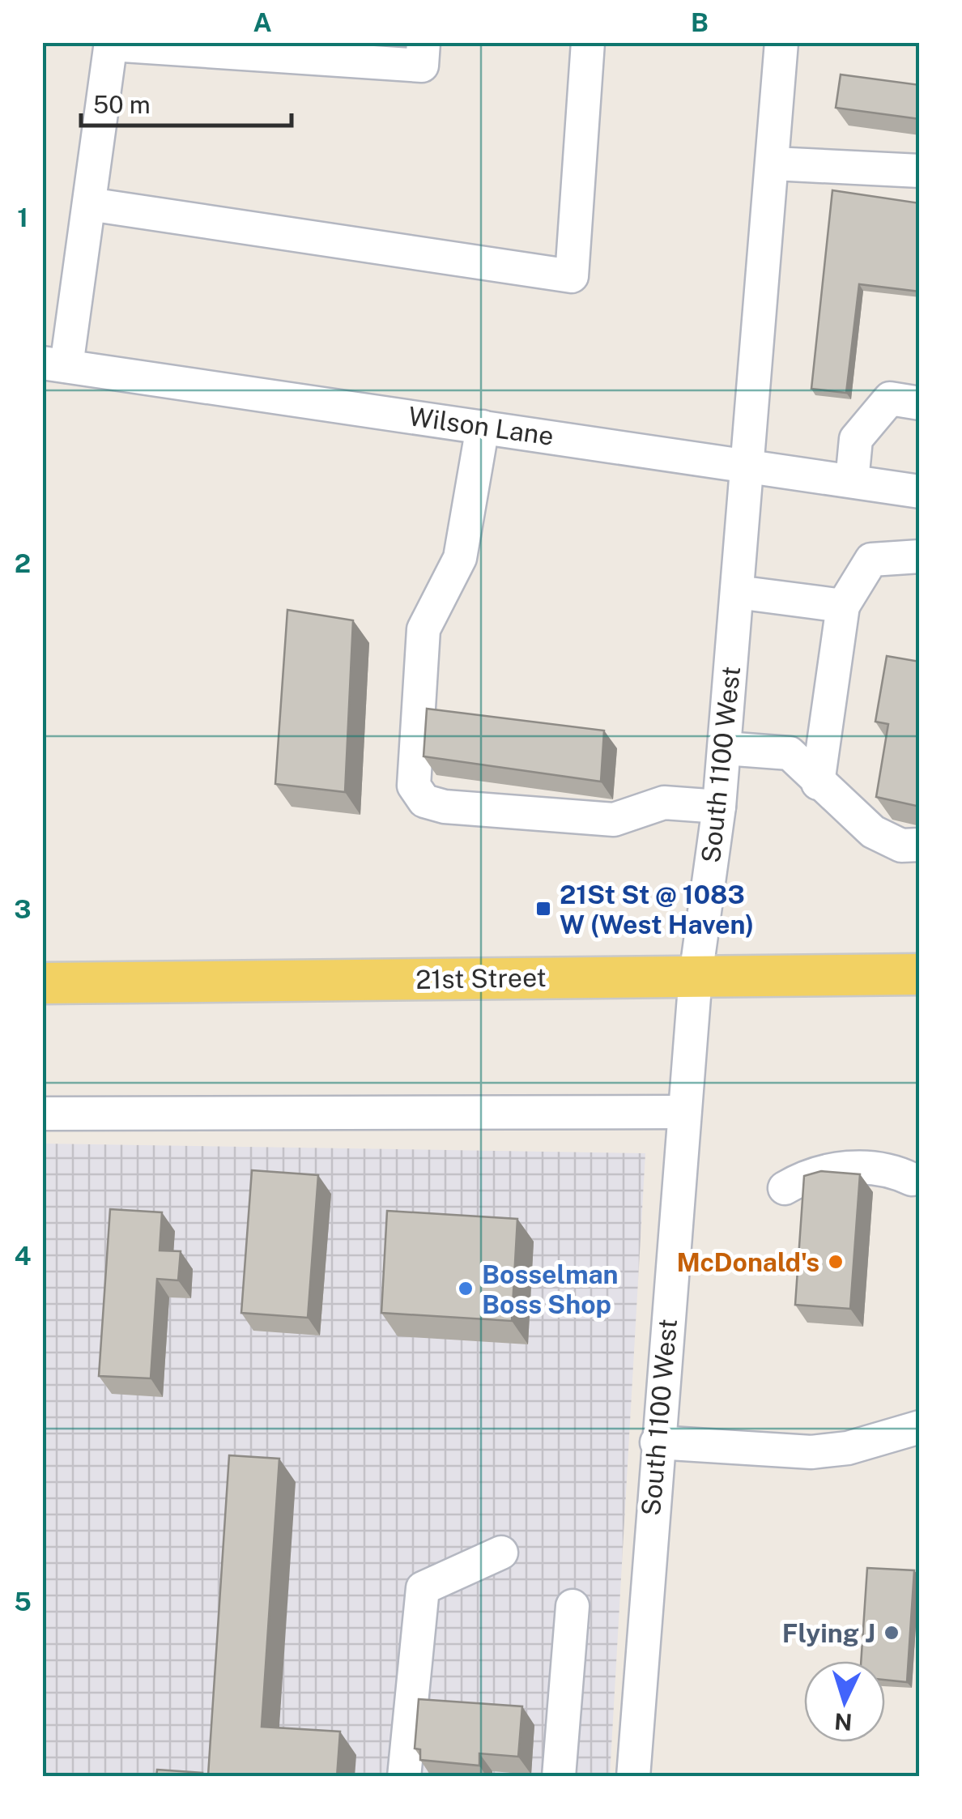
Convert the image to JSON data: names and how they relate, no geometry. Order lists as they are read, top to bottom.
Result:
{
  "streets": {
    "main road": ["21st Street"],
    "street": ["Wilson Lane", "South 1100 West"]
  },
  "crossings": [
    ["Wilson Lane", "South 1100 West"],
    ["South 1100 West", "21st Street"]
  ],
  "places": {
    "transit": ["21St St @ 1083 W (West Haven)"],
    "other": ["McDonald's", "Bosselman Boss Shop", "Flying J"]
  },
  "scale_bar": "50 m",
  "north": "bottom",
  "grid": {
    "columns": ["A", "B"],
    "rows": [
      "1",
      "2",
      "3",
      "4",
      "5"
    ]
  }
}
